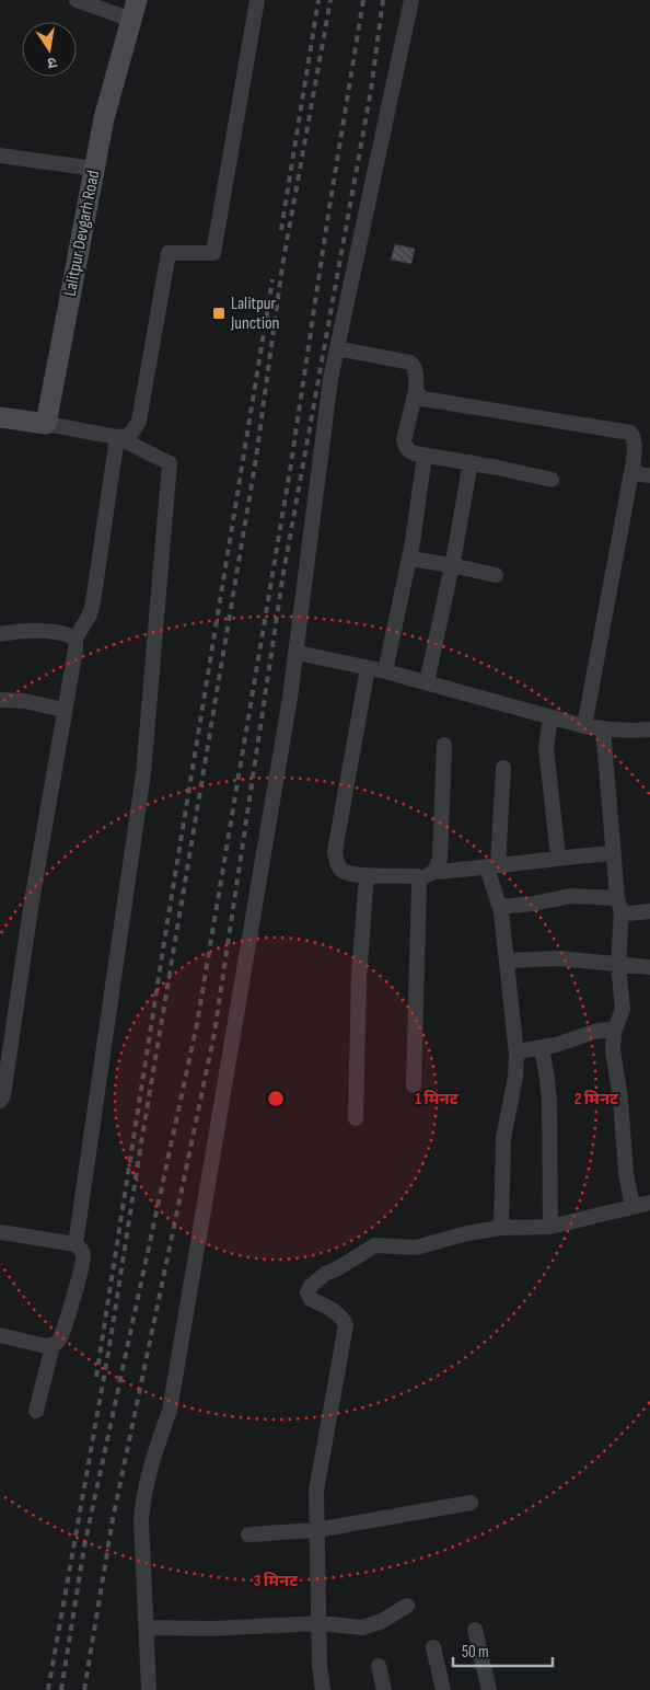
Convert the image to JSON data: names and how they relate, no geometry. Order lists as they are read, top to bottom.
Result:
{
  "streets": {
    "main road": ["Lalitpur Devgarh Road"]
  },
  "places": {
    "transit": ["Lalitpur Junction"]
  },
  "scale_bar": "50 m",
  "north": "bottom",
  "rings": ["1 मिनट", "2 मिनट", "3 मिनट"]
}
